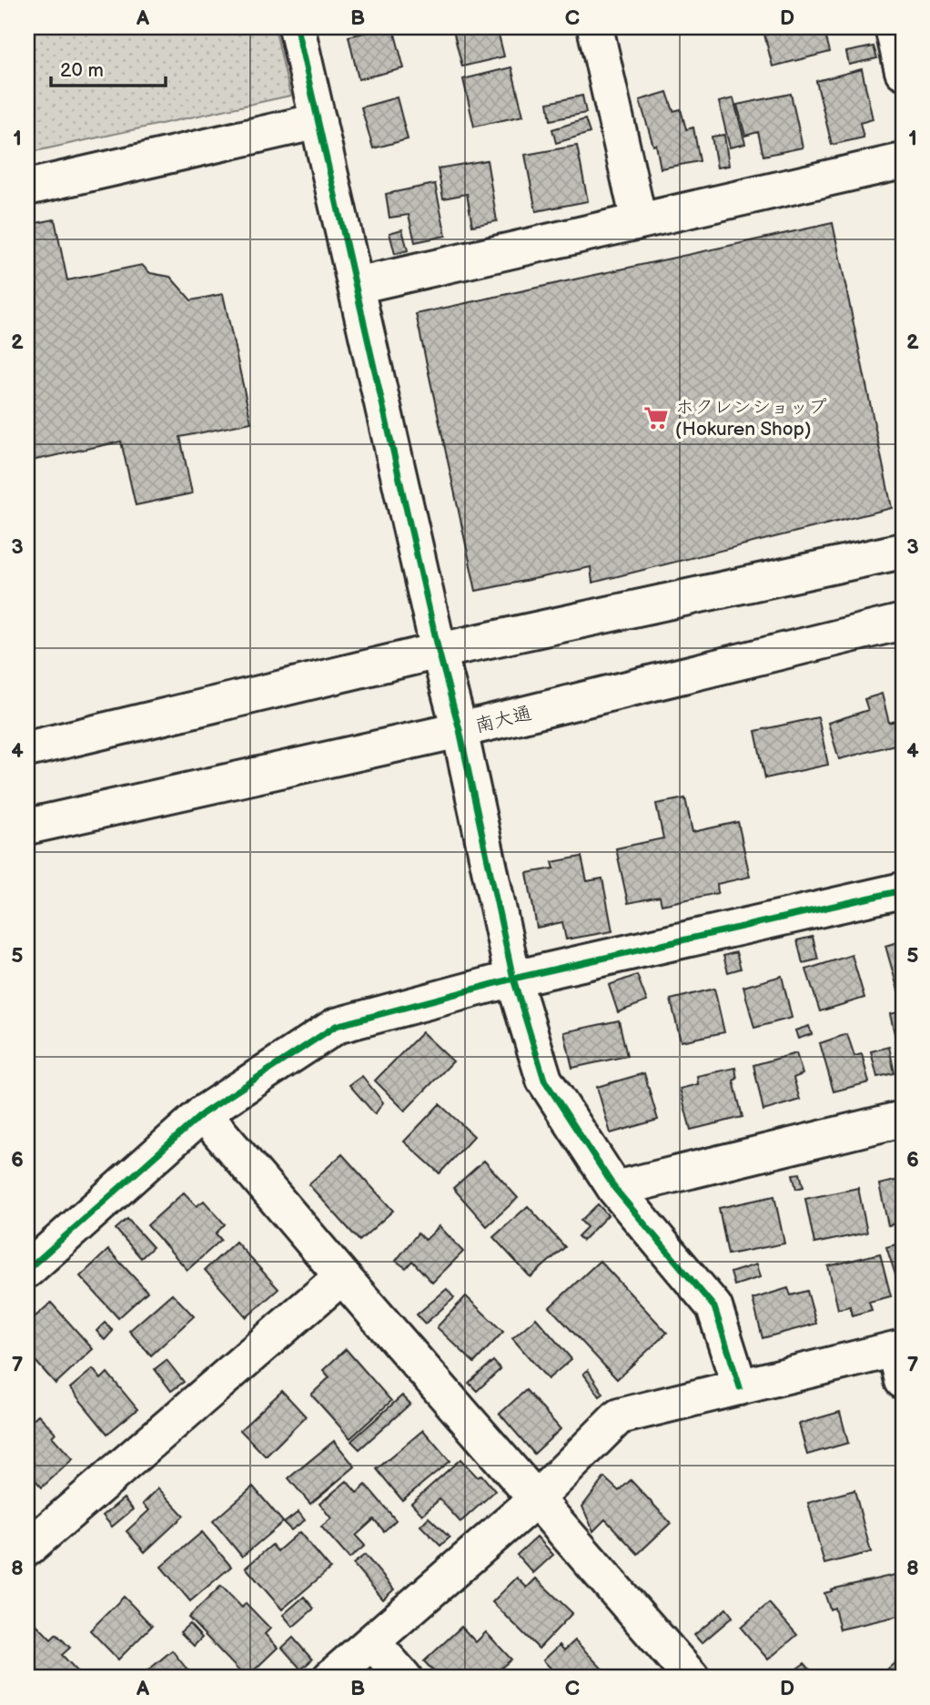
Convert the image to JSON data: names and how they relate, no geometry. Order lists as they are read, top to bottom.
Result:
{
  "streets": {
    "street": ["南大通"]
  },
  "places": {
    "supermarket": ["ホクレンショップ (Hokuren Shop)"]
  },
  "scale_bar": "20 m",
  "grid": {
    "columns": [
      "A",
      "B",
      "C",
      "D"
    ],
    "rows": [
      "1",
      "2",
      "3",
      "4",
      "5",
      "6",
      "7",
      "8"
    ]
  }
}
